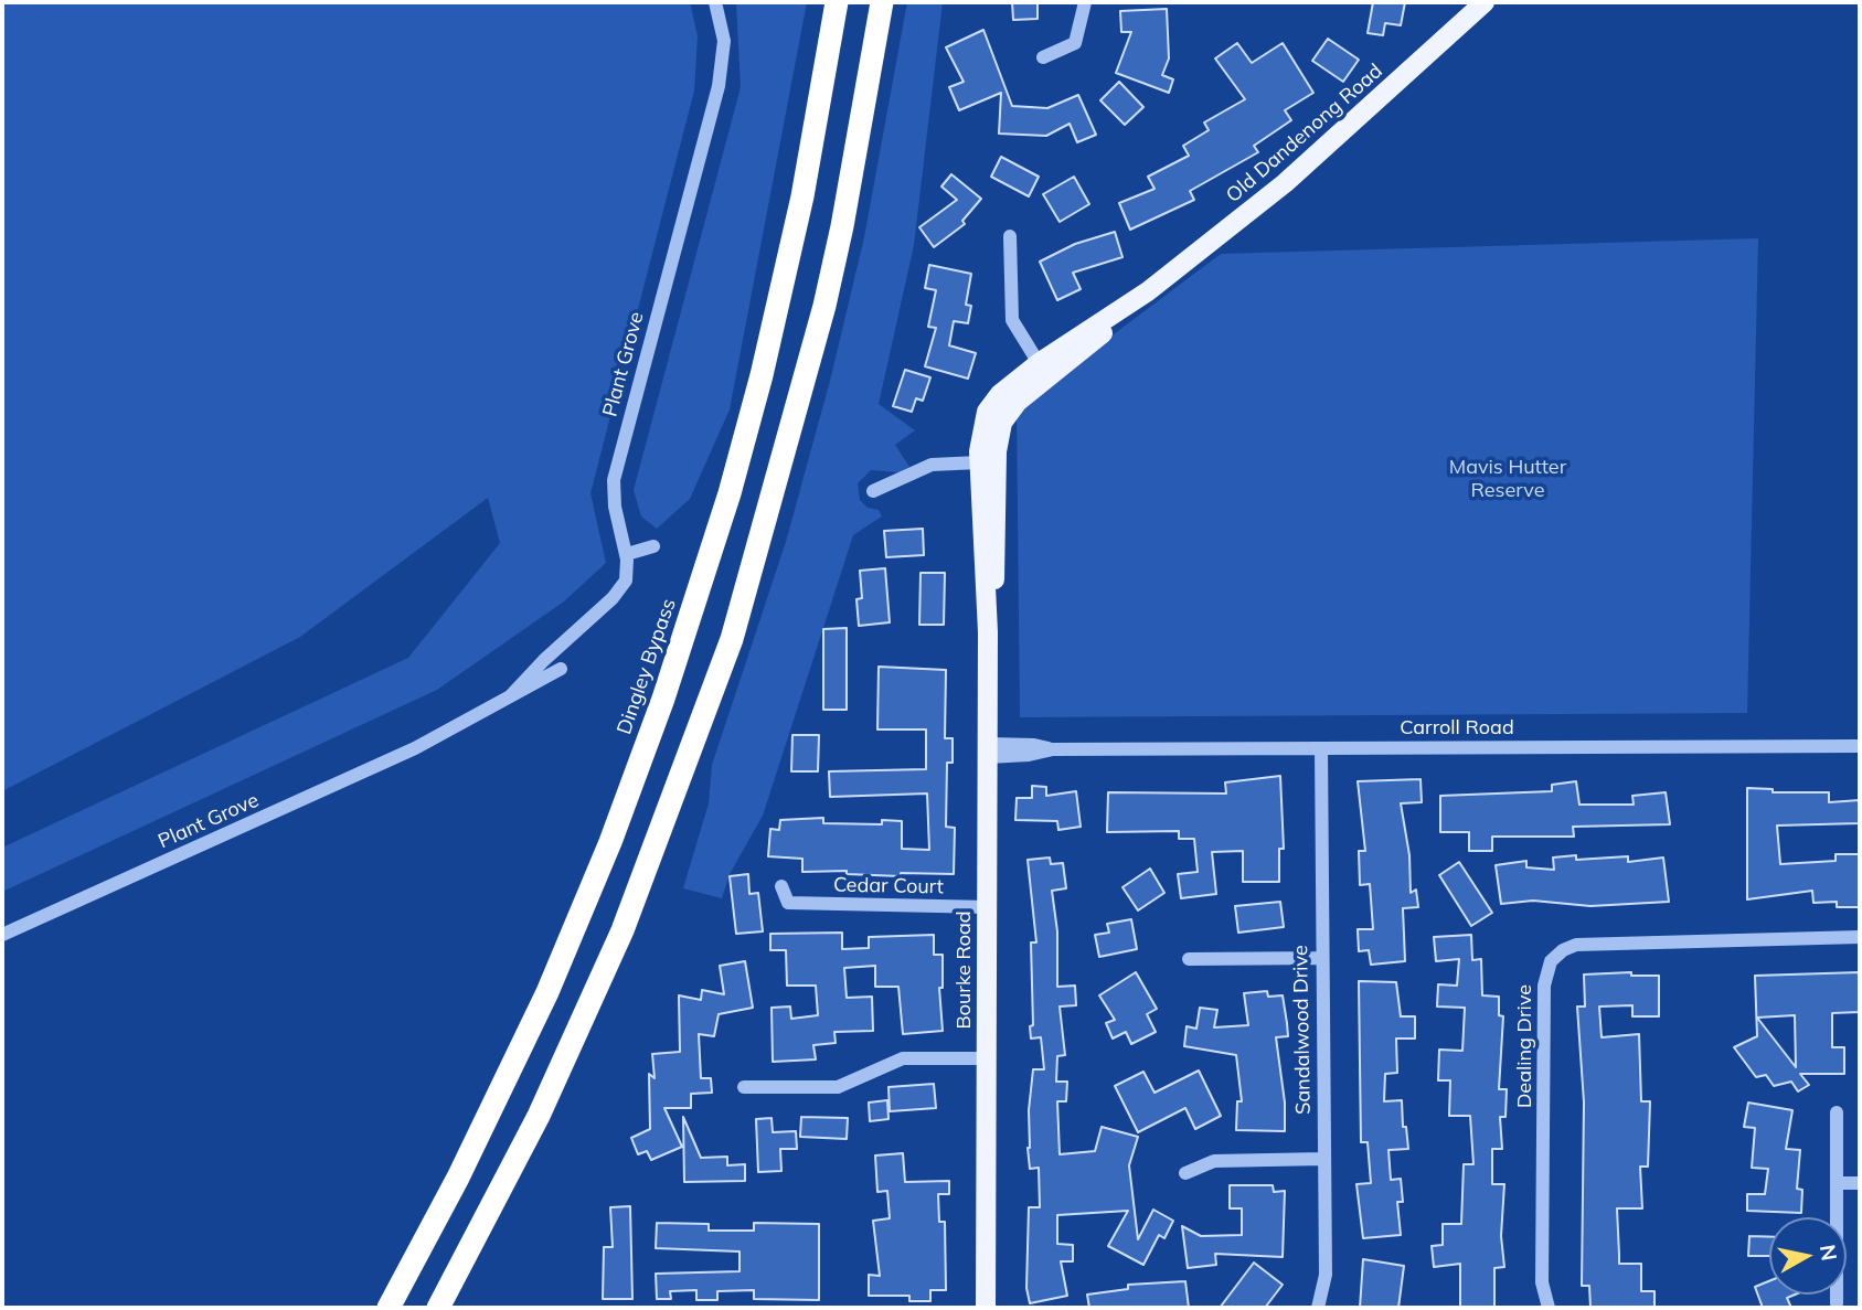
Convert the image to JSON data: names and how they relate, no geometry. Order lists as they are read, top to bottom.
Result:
{
  "streets": {
    "highway": ["Dingley Bypass"],
    "main road": ["Old Dandenong Road", "Bourke Road"],
    "street": [
      "Plant Grove",
      "Carroll Road",
      "Cedar Court",
      "Sandalwood Drive",
      "Dealing Drive"
    ]
  },
  "crossings": [
    ["Old Dandenong Road", "Bourke Road"],
    ["Carroll Road", "Bourke Road"],
    ["Carroll Road", "Sandalwood Drive"],
    ["Cedar Court", "Bourke Road"]
  ],
  "parks": ["Mavis Hutter Reserve"],
  "north": "right"
}
